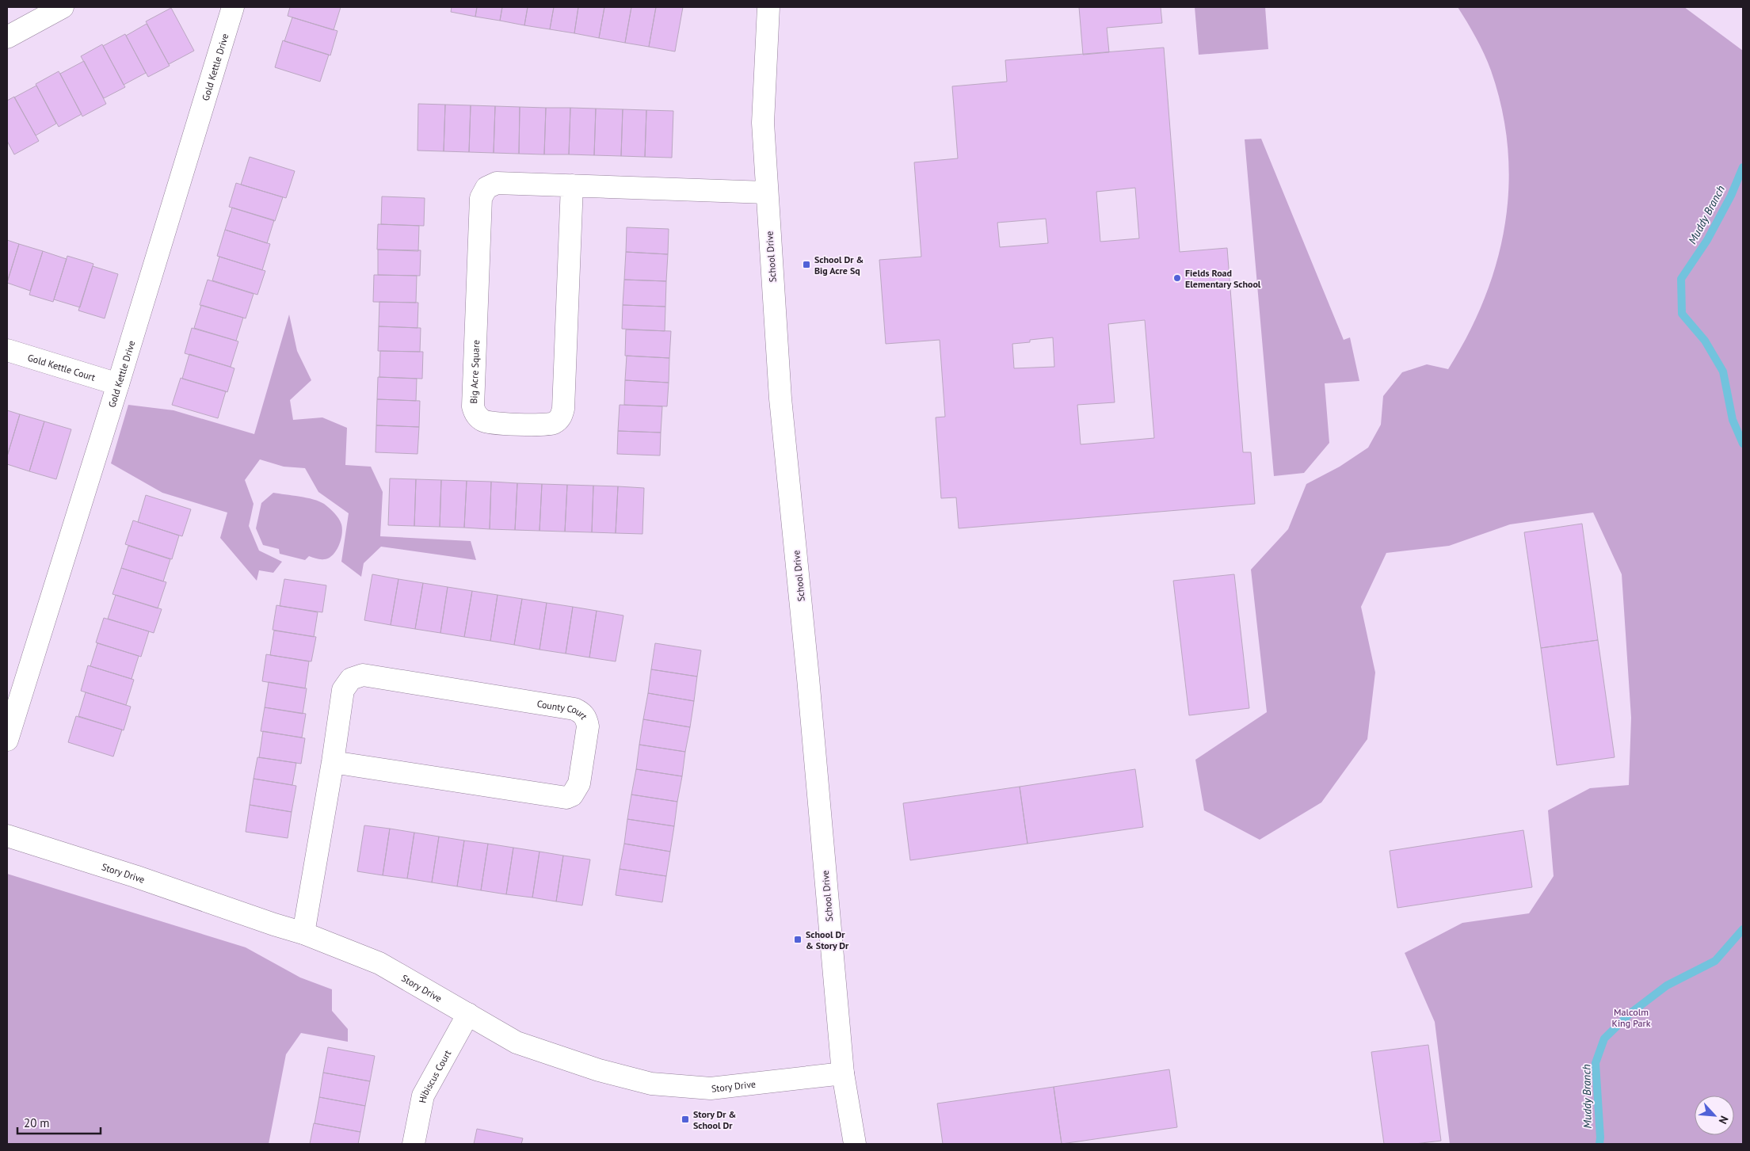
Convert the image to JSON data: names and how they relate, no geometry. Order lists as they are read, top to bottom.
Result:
{
  "streets": {
    "street": [
      "Gold Kettle Drive",
      "School Drive",
      "Gold Kettle Court",
      "Big Acre Square",
      "County Court",
      "Story Drive",
      "Hibiscus Court"
    ]
  },
  "crossings": [
    ["Gold Kettle Drive", "Gold Kettle Court"],
    ["School Drive", "Big Acre Square"],
    ["School Drive", "Story Drive"],
    ["County Court", "Story Drive"],
    ["Story Drive", "Hibiscus Court"]
  ],
  "water": ["Muddy Branch"],
  "parks": ["Malcolm King Park"],
  "places": {
    "transit": ["School Dr & Big Acre Sq", "School Dr & Story Dr", "Story Dr & School Dr"],
    "other": ["Fields Road Elementary School"]
  },
  "scale_bar": "20 m",
  "north": "bottom right"
}
